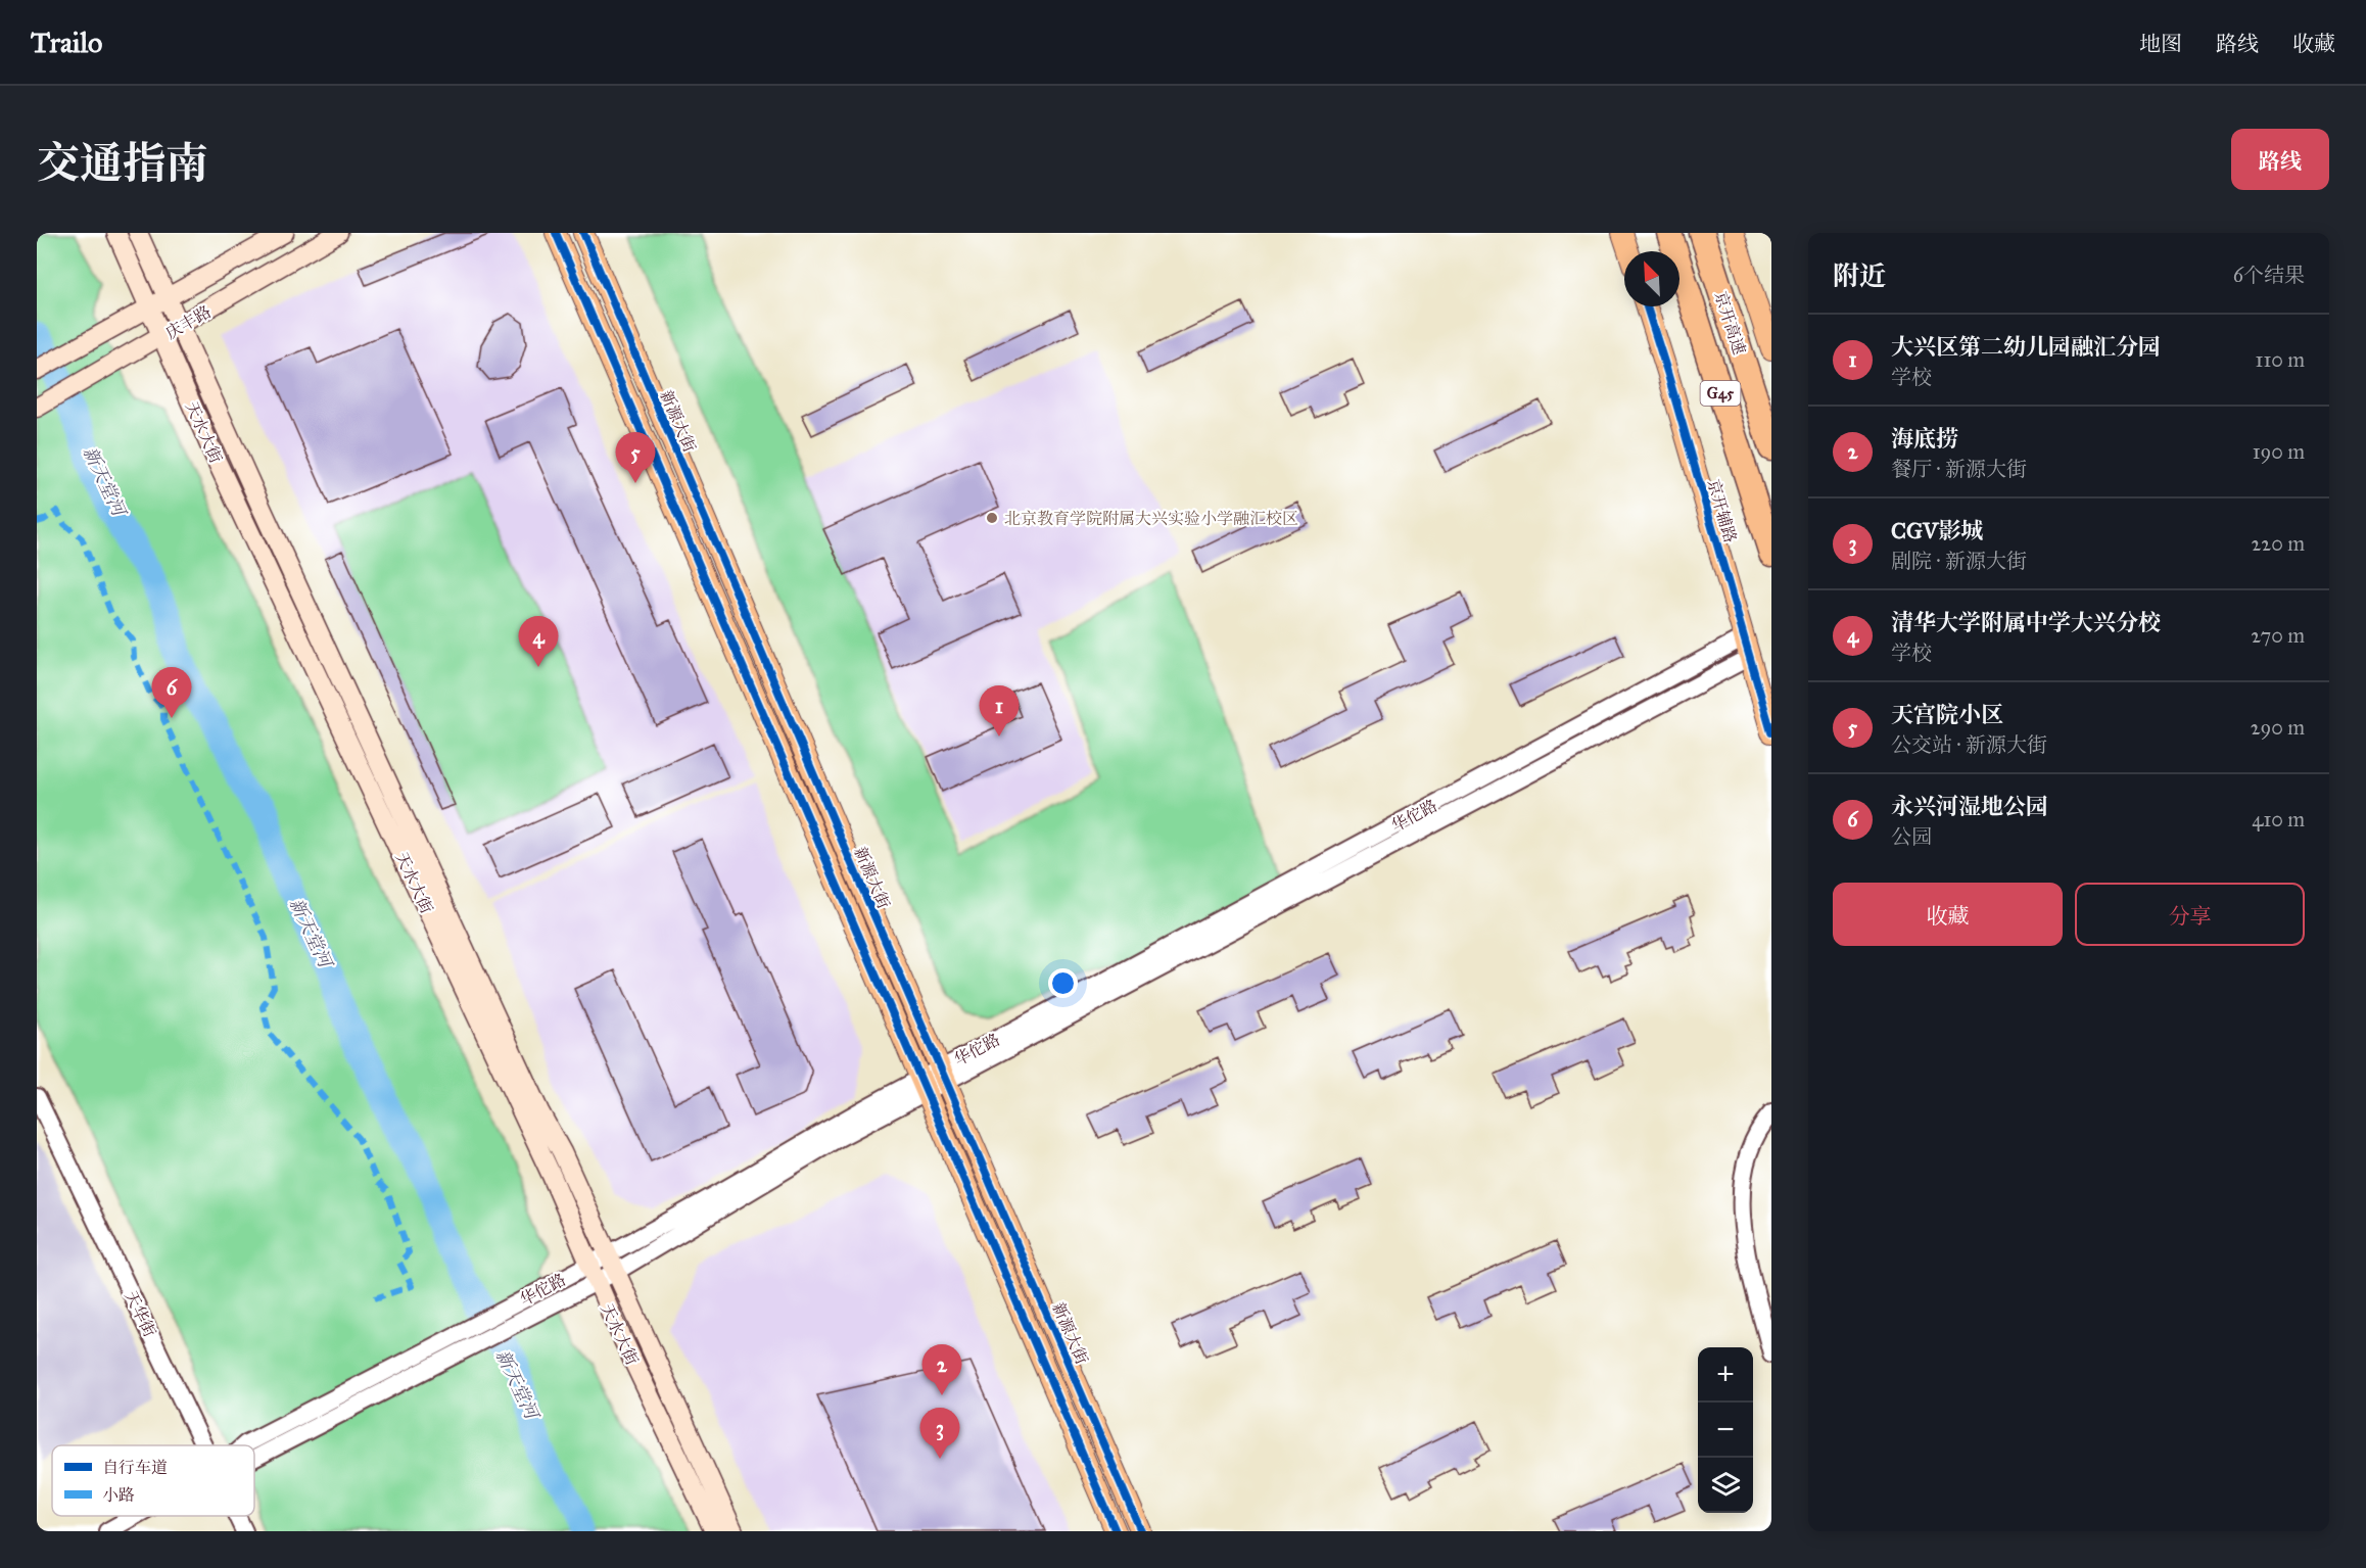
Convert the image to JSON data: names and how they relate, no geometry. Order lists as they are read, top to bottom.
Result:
{
  "streets": {
    "highway": ["京开高速", "G45"],
    "main road": [
      "庆丰路",
      "新源大街",
      "天水大街",
      "京开辅路"
    ],
    "street": ["华佗路", "天华街"]
  },
  "crossings": [
    ["庆丰路", "天水大街"],
    ["新源大街", "华佗路"],
    ["天水大街", "华佗路"],
    ["京开辅路", "华佗路"]
  ],
  "water": ["新天堂河"],
  "places": ["北京教育学院附属大兴实验小学融汇校区"],
  "legend": ["自行车道", "小路"],
  "north": "top left",
  "page": {
    "header": "Trailo",
    "nav": ["地图", "路线", "收藏"],
    "title": "交通指南",
    "buttons": [
      "路线",
      ["收藏", "分享"]
    ],
    "heading": ["附近", "6个结果"],
    "list": [
      {
        "mark": "1",
        "name": "大兴区第二幼儿园融汇分园",
        "note": "学校",
        "value": "110 m"
      },
      {
        "mark": "2",
        "name": "海底捞",
        "note": "餐厅 · 新源大街",
        "value": "190 m"
      },
      {
        "mark": "3",
        "name": "CGV影城",
        "note": "剧院 · 新源大街",
        "value": "220 m"
      },
      {
        "mark": "4",
        "name": "清华大学附属中学大兴分校",
        "note": "学校",
        "value": "270 m"
      },
      {
        "mark": "5",
        "name": "天宫院小区",
        "note": "公交站 · 新源大街",
        "value": "290 m"
      },
      {
        "mark": "6",
        "name": "永兴河湿地公园",
        "note": "公园",
        "value": "410 m"
      }
    ],
    "pins": [
      "5",
      "4",
      "6",
      "1",
      "2",
      "3"
    ],
    "map_buttons": ["+", "−"]
  }
}
